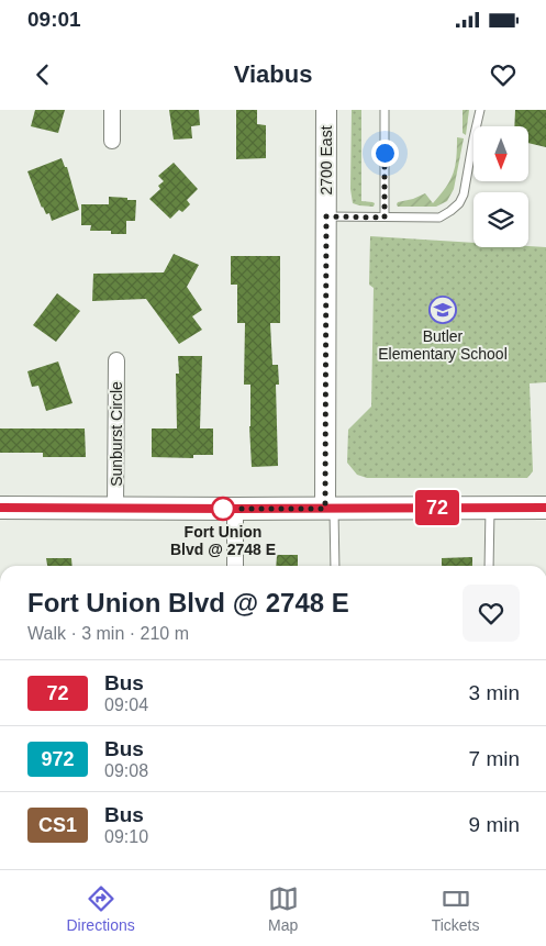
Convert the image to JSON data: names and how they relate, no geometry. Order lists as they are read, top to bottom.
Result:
{
  "streets": {
    "street": ["2700 East", "Sunburst Circle"]
  },
  "places": {
    "school or university": ["Butler Elementary School"],
    "other": ["Fort Union Blvd @ 2748 E"]
  },
  "lines": ["bus line 72"],
  "north": "bottom",
  "page": {
    "status": "09:01",
    "header": "Viabus",
    "on_map": "72",
    "heading": ["Fort Union Blvd @ 2748 E", "Walk · 3 min · 210 m"],
    "list": [
      {
        "mark": "72",
        "name": "Bus",
        "note": "09:04",
        "value": "3 min"
      },
      {
        "mark": "972",
        "name": "Bus",
        "note": "09:08",
        "value": "7 min"
      },
      {
        "mark": "CS1",
        "name": "Bus",
        "note": "09:10",
        "value": "9 min"
      }
    ],
    "tabs": ["Directions", "Map", "Tickets"]
  }
}
